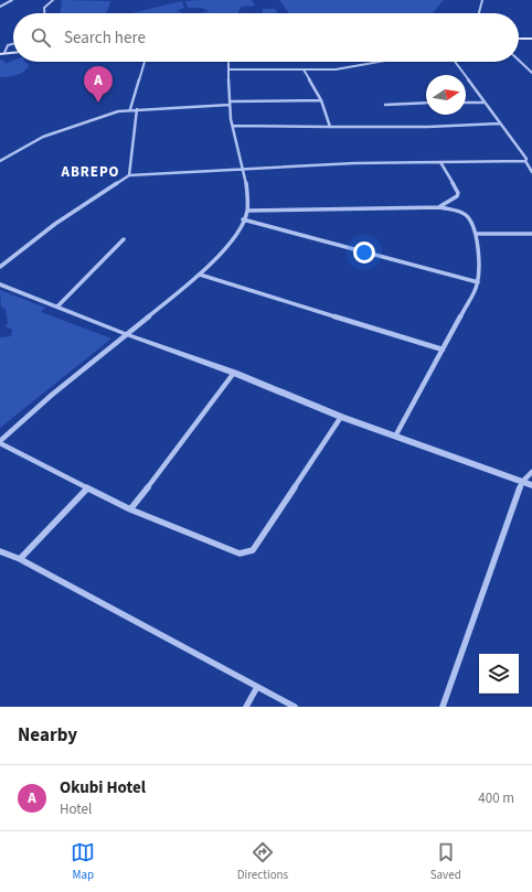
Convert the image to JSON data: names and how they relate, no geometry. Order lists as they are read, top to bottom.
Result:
{
  "districts": ["ABREPO"],
  "north": "right",
  "page": {
    "search": "Search here",
    "pins": "A",
    "heading": "Nearby",
    "list": [
      {
        "mark": "A",
        "name": "Okubi Hotel",
        "note": "Hotel",
        "value": "400 m"
      }
    ],
    "nav": ["Map", "Directions", "Saved"]
  }
}
